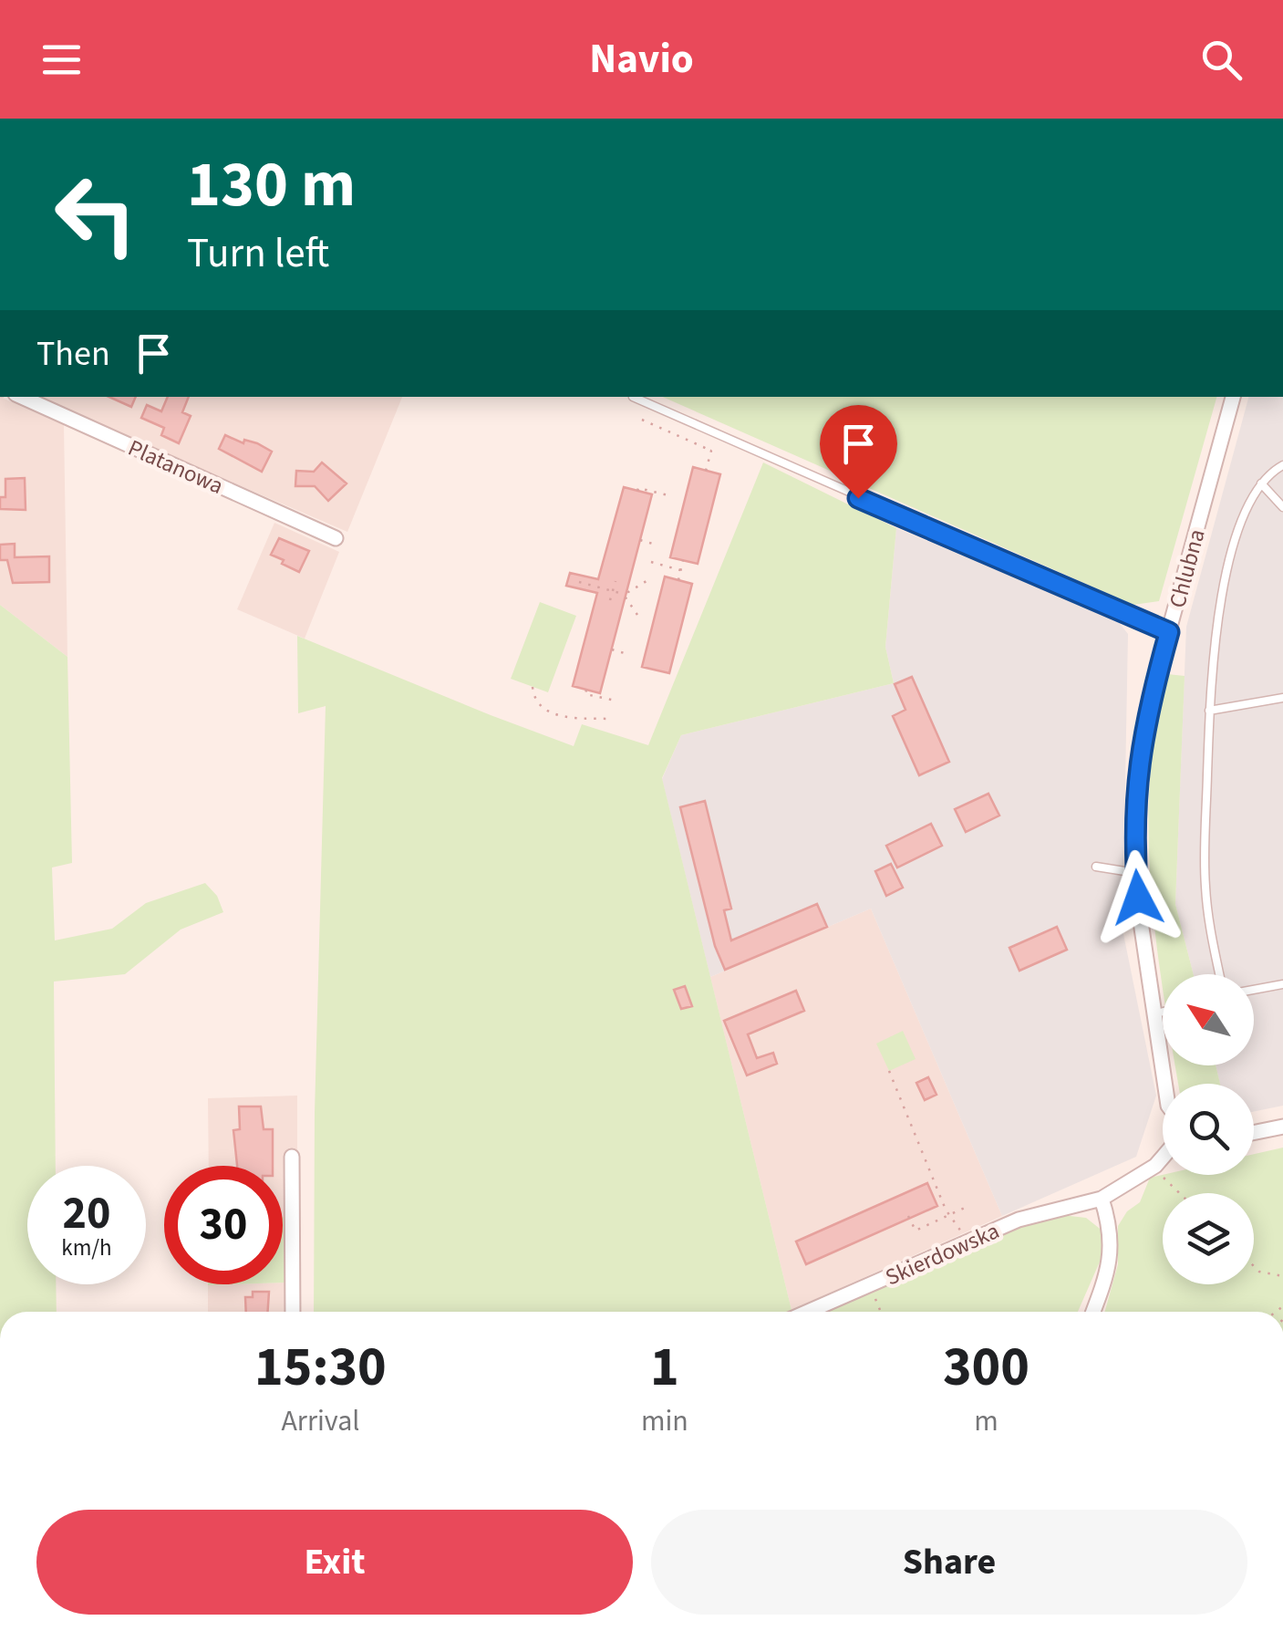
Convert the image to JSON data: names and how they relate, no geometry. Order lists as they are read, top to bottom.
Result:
{
  "streets": {
    "street": ["Platanowa", "Chlubna", "Skierdowska"]
  },
  "north": "top left",
  "page": {
    "header": "Navio",
    "turn": ["130 m", "Turn left"],
    "then": "Then",
    "speed": "20 km/h",
    "limit": "30",
    "eta": [
      "15:30",
      "Arrival",
      "1",
      "min",
      "300",
      "m"
    ],
    "buttons": ["Exit", "Share"]
  }
}
